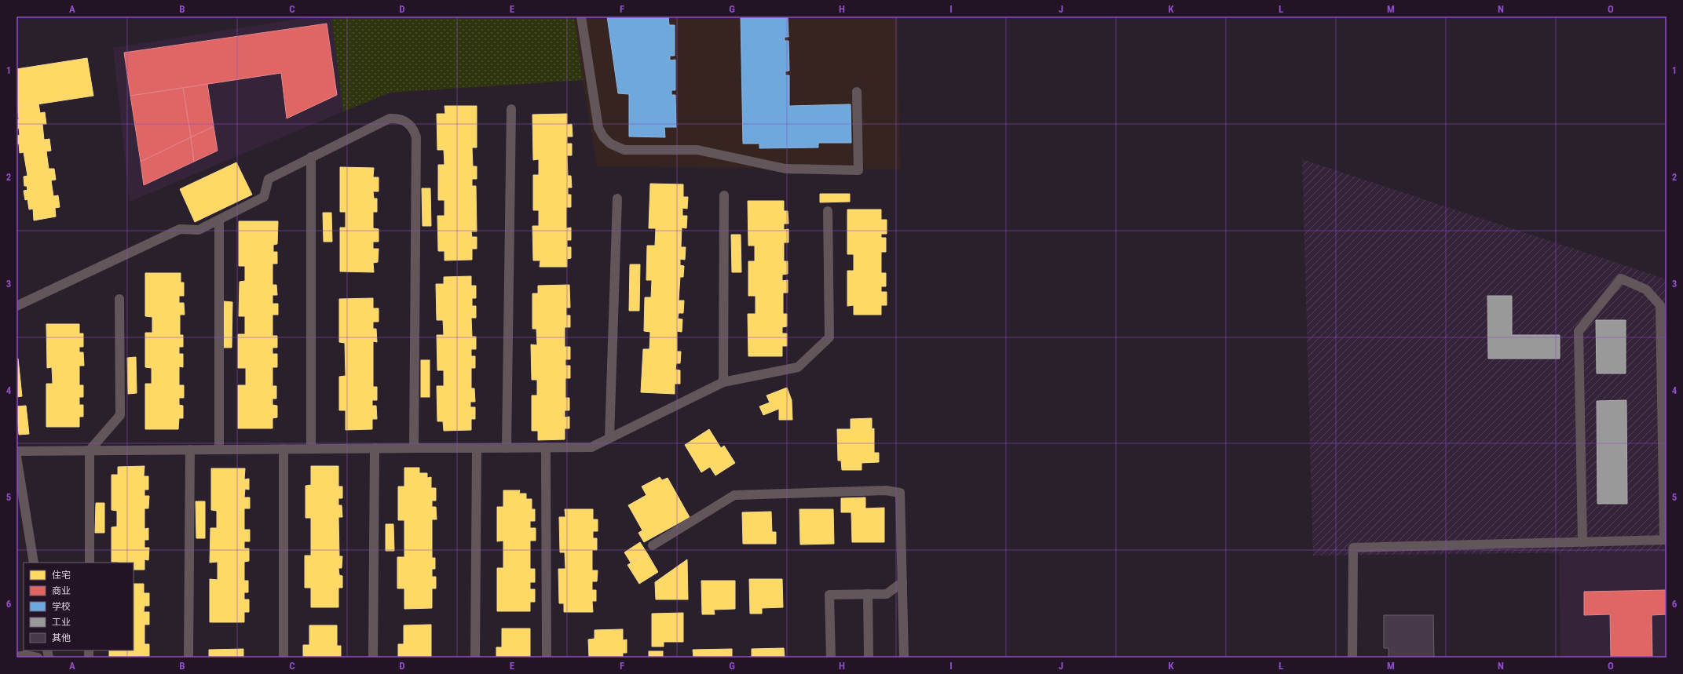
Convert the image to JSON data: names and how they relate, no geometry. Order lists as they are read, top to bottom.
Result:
{
  "legend": [
    "住宅",
    "商业",
    "学校",
    "工业",
    "其他"
  ],
  "grid": {
    "columns": [
      "A",
      "B",
      "C",
      "D",
      "E",
      "F",
      "G",
      "H",
      "I",
      "J",
      "K",
      "L",
      "M",
      "N",
      "O"
    ],
    "rows": [
      "1",
      "2",
      "3",
      "4",
      "5",
      "6"
    ]
  }
}
